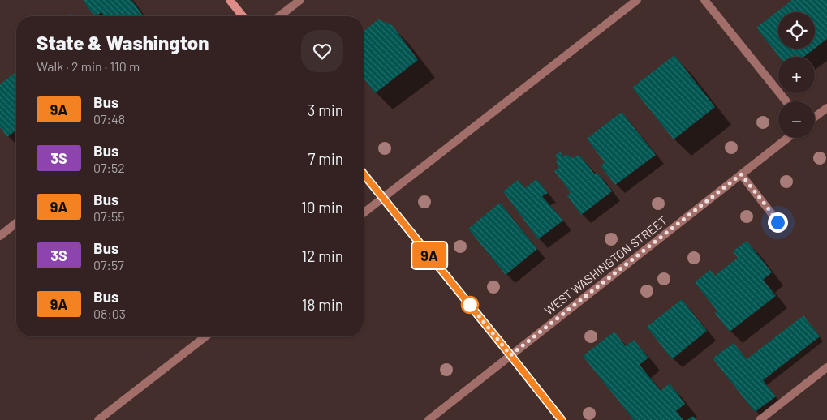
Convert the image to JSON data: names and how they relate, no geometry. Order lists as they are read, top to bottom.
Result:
{
  "streets": {
    "street": ["WEST WASHINGTON STREET"]
  },
  "lines": ["bus line 9A"],
  "page": {
    "on_map": "9A",
    "map_buttons": ["+", "−"],
    "heading": ["State & Washington", "Walk · 2 min · 110 m"],
    "list": [
      {
        "mark": "9A",
        "name": "Bus",
        "note": "07:48",
        "value": "3 min"
      },
      {
        "mark": "3S",
        "name": "Bus",
        "note": "07:52",
        "value": "7 min"
      },
      {
        "mark": "9A",
        "name": "Bus",
        "note": "07:55",
        "value": "10 min"
      },
      {
        "mark": "3S",
        "name": "Bus",
        "note": "07:57",
        "value": "12 min"
      },
      {
        "mark": "9A",
        "name": "Bus",
        "note": "08:03",
        "value": "18 min"
      }
    ]
  }
}
